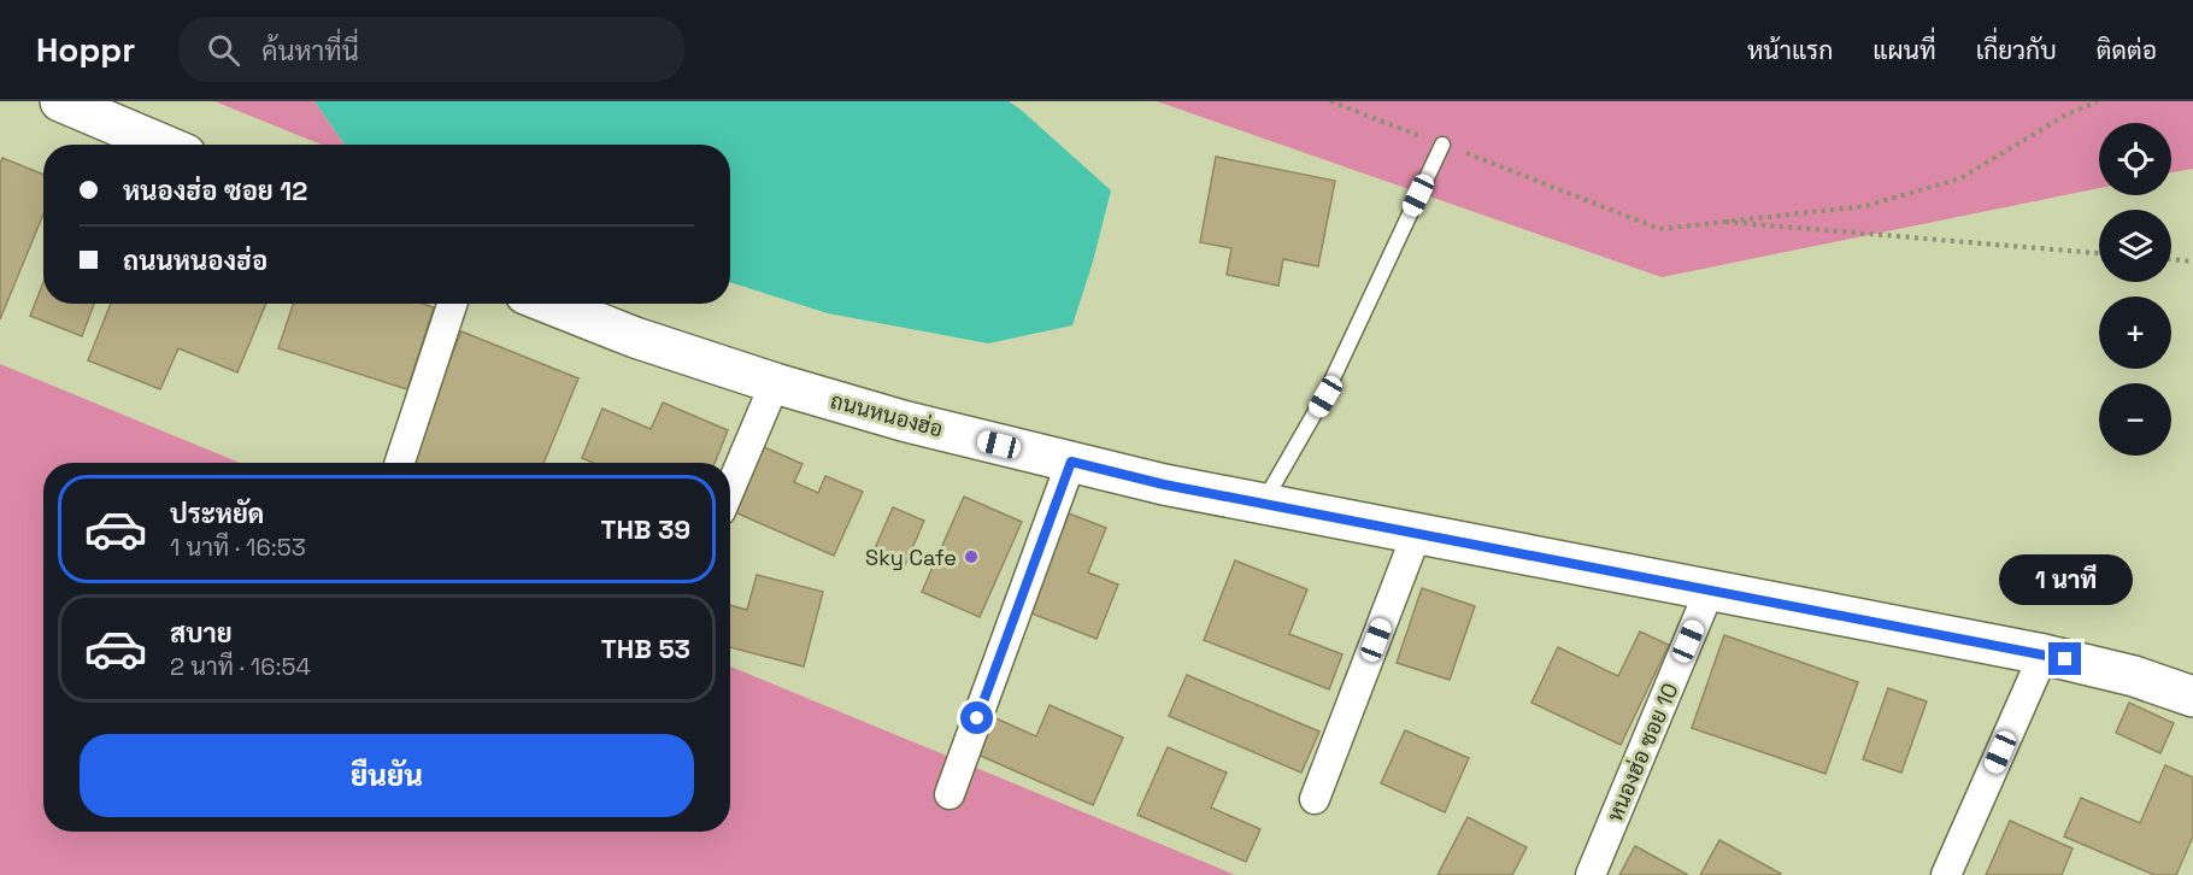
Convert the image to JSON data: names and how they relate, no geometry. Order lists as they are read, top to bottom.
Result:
{
  "streets": {
    "main road": ["ถนนหนองฮ่อ"],
    "street": ["หนองฮ่อ ซอย 10"]
  },
  "crossings": [
    ["ถนนหนองฮ่อ", "หนองฮ่อ ซอย 10"]
  ],
  "places": ["Sky Cafe"],
  "page": {
    "header": "Hoppr",
    "search": "ค้นหาที่นี่",
    "nav": [
      "หน้าแรก",
      "แผนที่",
      "เกี่ยวกับ",
      "ติดต่อ"
    ],
    "map_buttons": ["+", "−"],
    "banner": ["หนองฮ่อ ซอย 12", "ถนนหนองฮ่อ"],
    "list": [
      {
        "name": "ประหยัด",
        "note": "1 นาที · 16:53",
        "value": "THB 39"
      },
      {
        "name": "สบาย",
        "note": "2 นาที · 16:54",
        "value": "THB 53"
      }
    ],
    "bubble": "1 นาที",
    "buttons": "ยืนยัน"
  }
}
